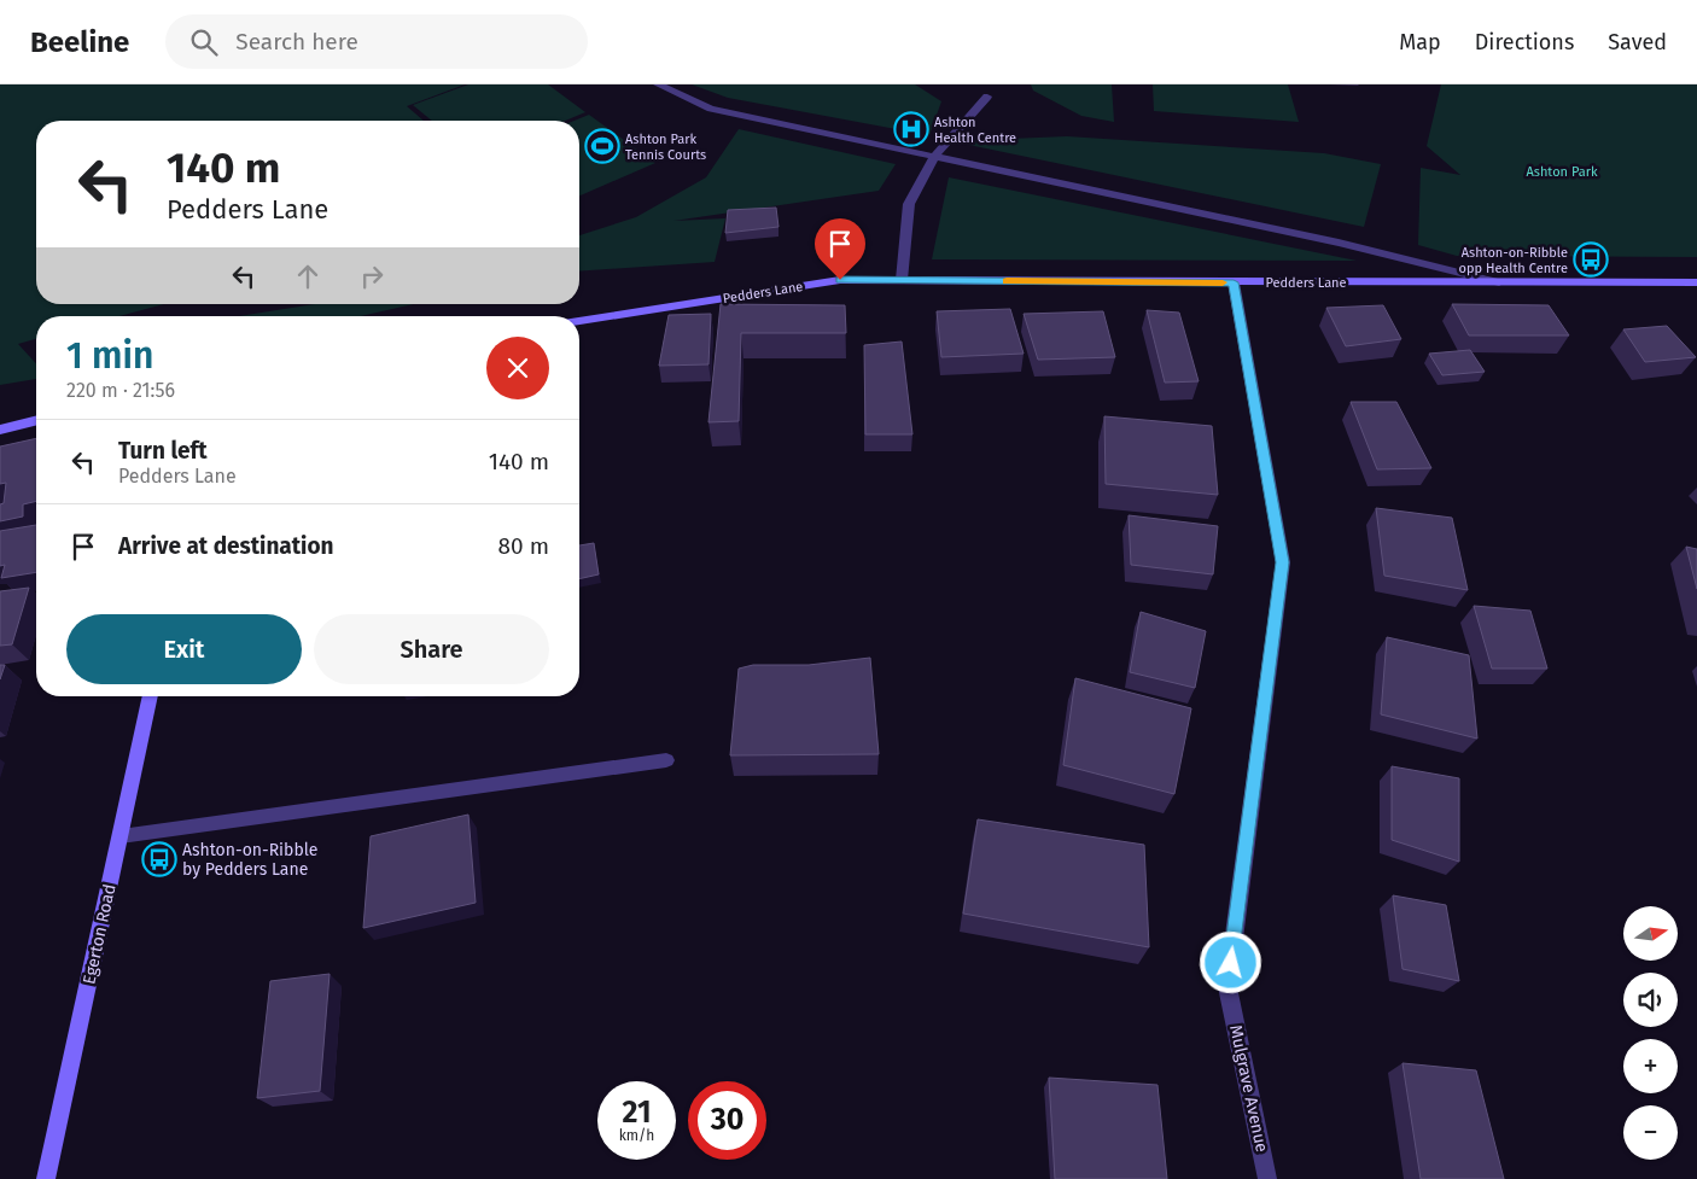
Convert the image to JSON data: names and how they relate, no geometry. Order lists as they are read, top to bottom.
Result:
{
  "streets": {
    "street": ["Pedders Lane", "Egerton Road", "Mulgrave Avenue"]
  },
  "crossings": [
    ["Pedders Lane", "Mulgrave Avenue"]
  ],
  "parks": ["Ashton Park"],
  "places": {
    "hospital": ["Ashton Health Centre"],
    "sports": ["Ashton Park Tennis Courts"],
    "bus stop": ["Ashton-on-Ribble opp Health Centre", "Ashton-on-Ribble by Pedders Lane"]
  },
  "north": "right",
  "page": {
    "header": "Beeline",
    "search": "Search here",
    "nav": ["Map", "Directions", "Saved"],
    "turn": ["140 m", "Pedders Lane"],
    "heading": ["1 min", "220 m · 21:56"],
    "list": [
      {
        "name": "Turn left",
        "note": "Pedders Lane",
        "value": "140 m"
      },
      {
        "name": "Arrive at destination",
        "value": "80 m"
      }
    ],
    "buttons": ["Exit", "Share"],
    "map_buttons": ["+", "−"],
    "speed": "21 km/h",
    "limit": "30"
  }
}
